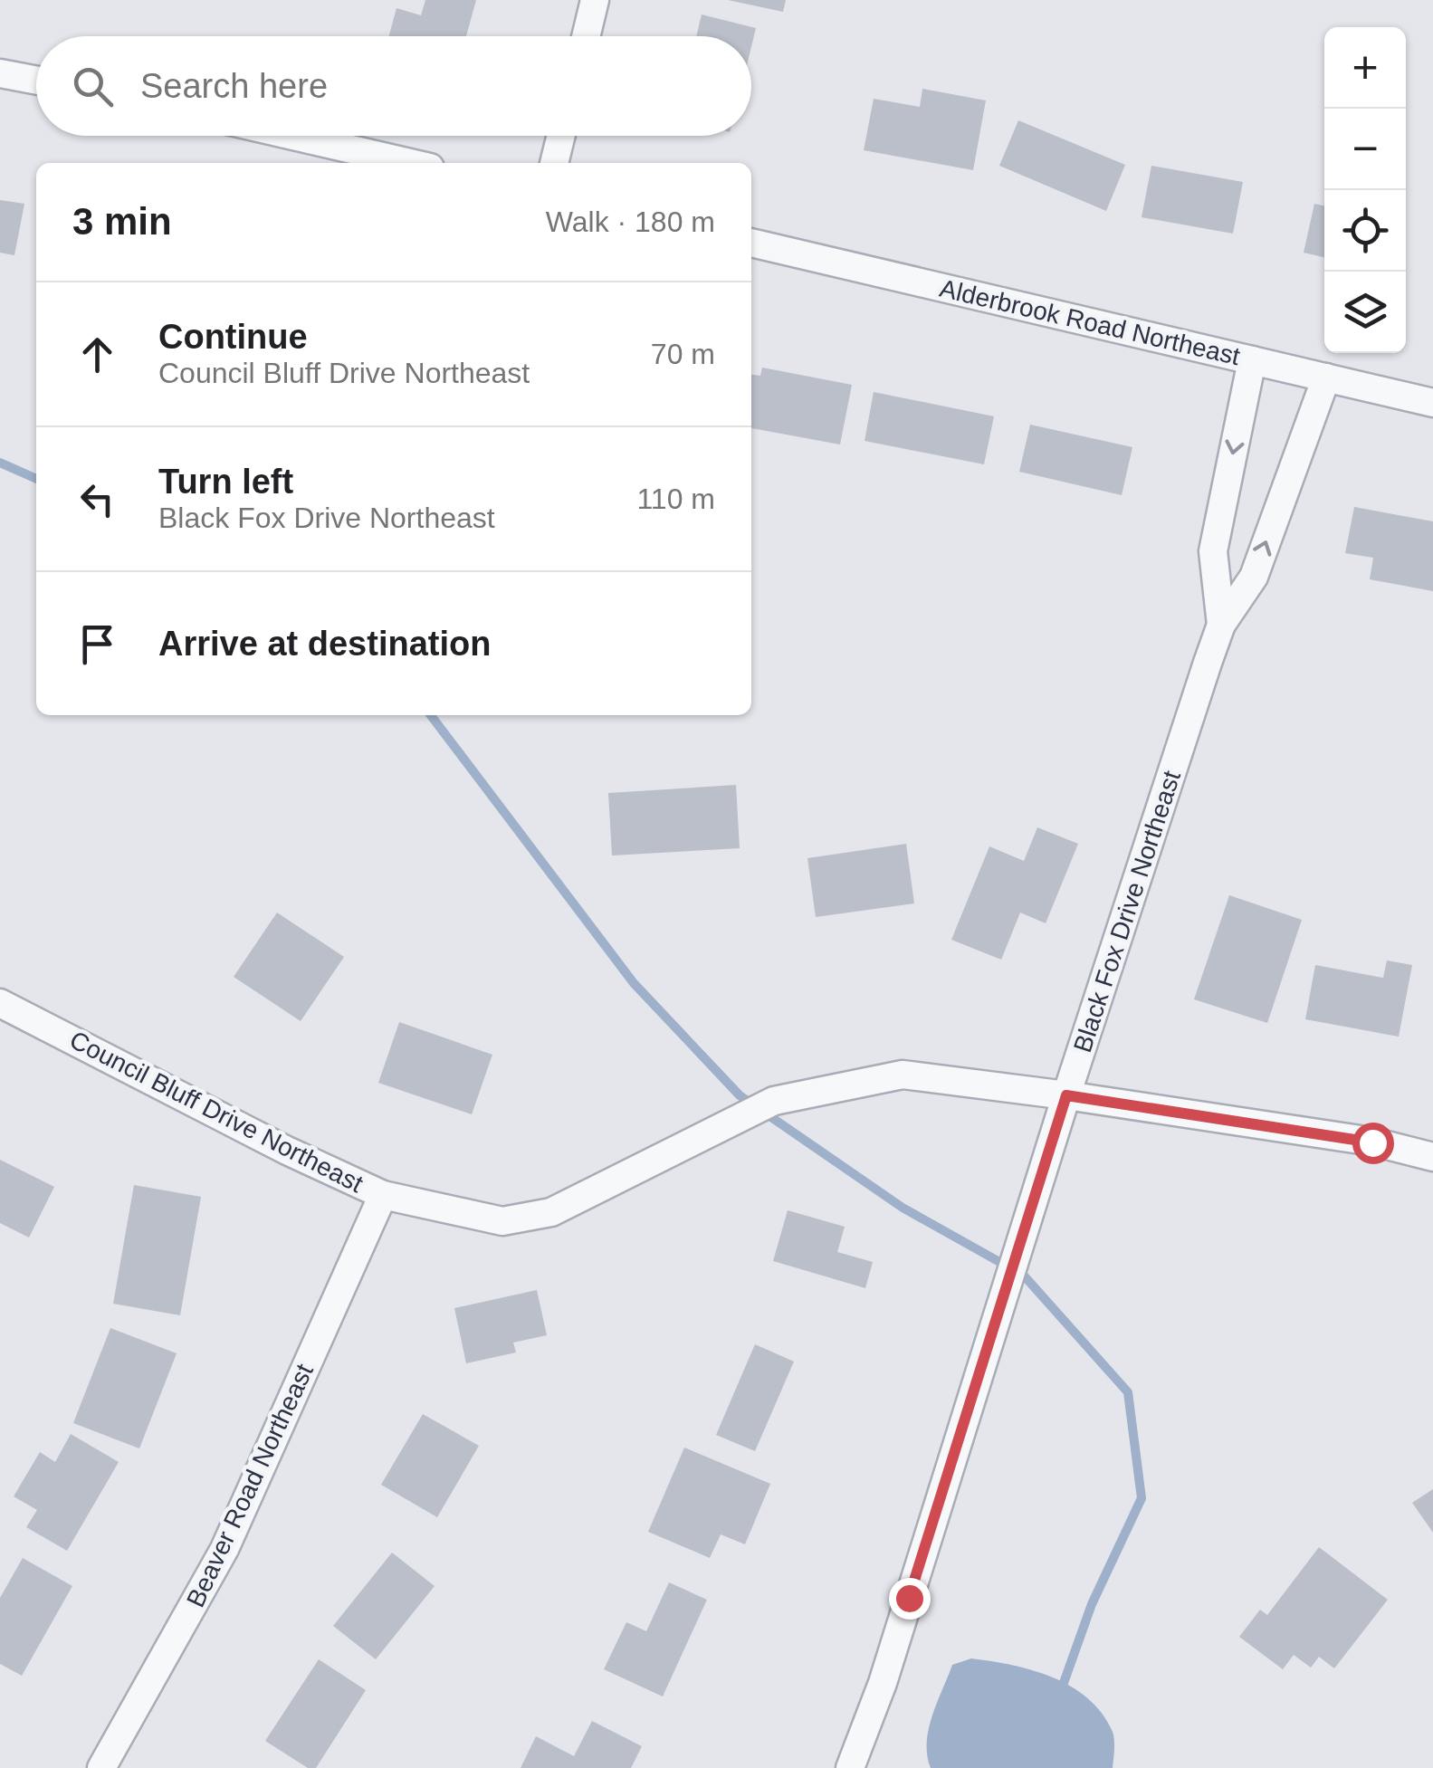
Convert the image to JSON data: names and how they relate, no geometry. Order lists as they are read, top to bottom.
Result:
{
  "streets": {
    "street": [
      "Alderbrook Road Northeast",
      "Black Fox Drive Northeast",
      "Council Bluff Drive Northeast",
      "Beaver Road Northeast"
    ]
  },
  "crossings": [
    ["Alderbrook Road Northeast", "Black Fox Drive Northeast"],
    ["Black Fox Drive Northeast", "Council Bluff Drive Northeast"],
    ["Council Bluff Drive Northeast", "Beaver Road Northeast"]
  ],
  "page": {
    "map_buttons": ["+", "−"],
    "search": "Search here",
    "heading": ["3 min", "Walk · 180 m"],
    "list": [
      ["Continue", "Council Bluff Drive Northeast", "70 m"],
      ["Turn left", "Black Fox Drive Northeast", "110 m"],
      "Arrive at destination"
    ]
  }
}
